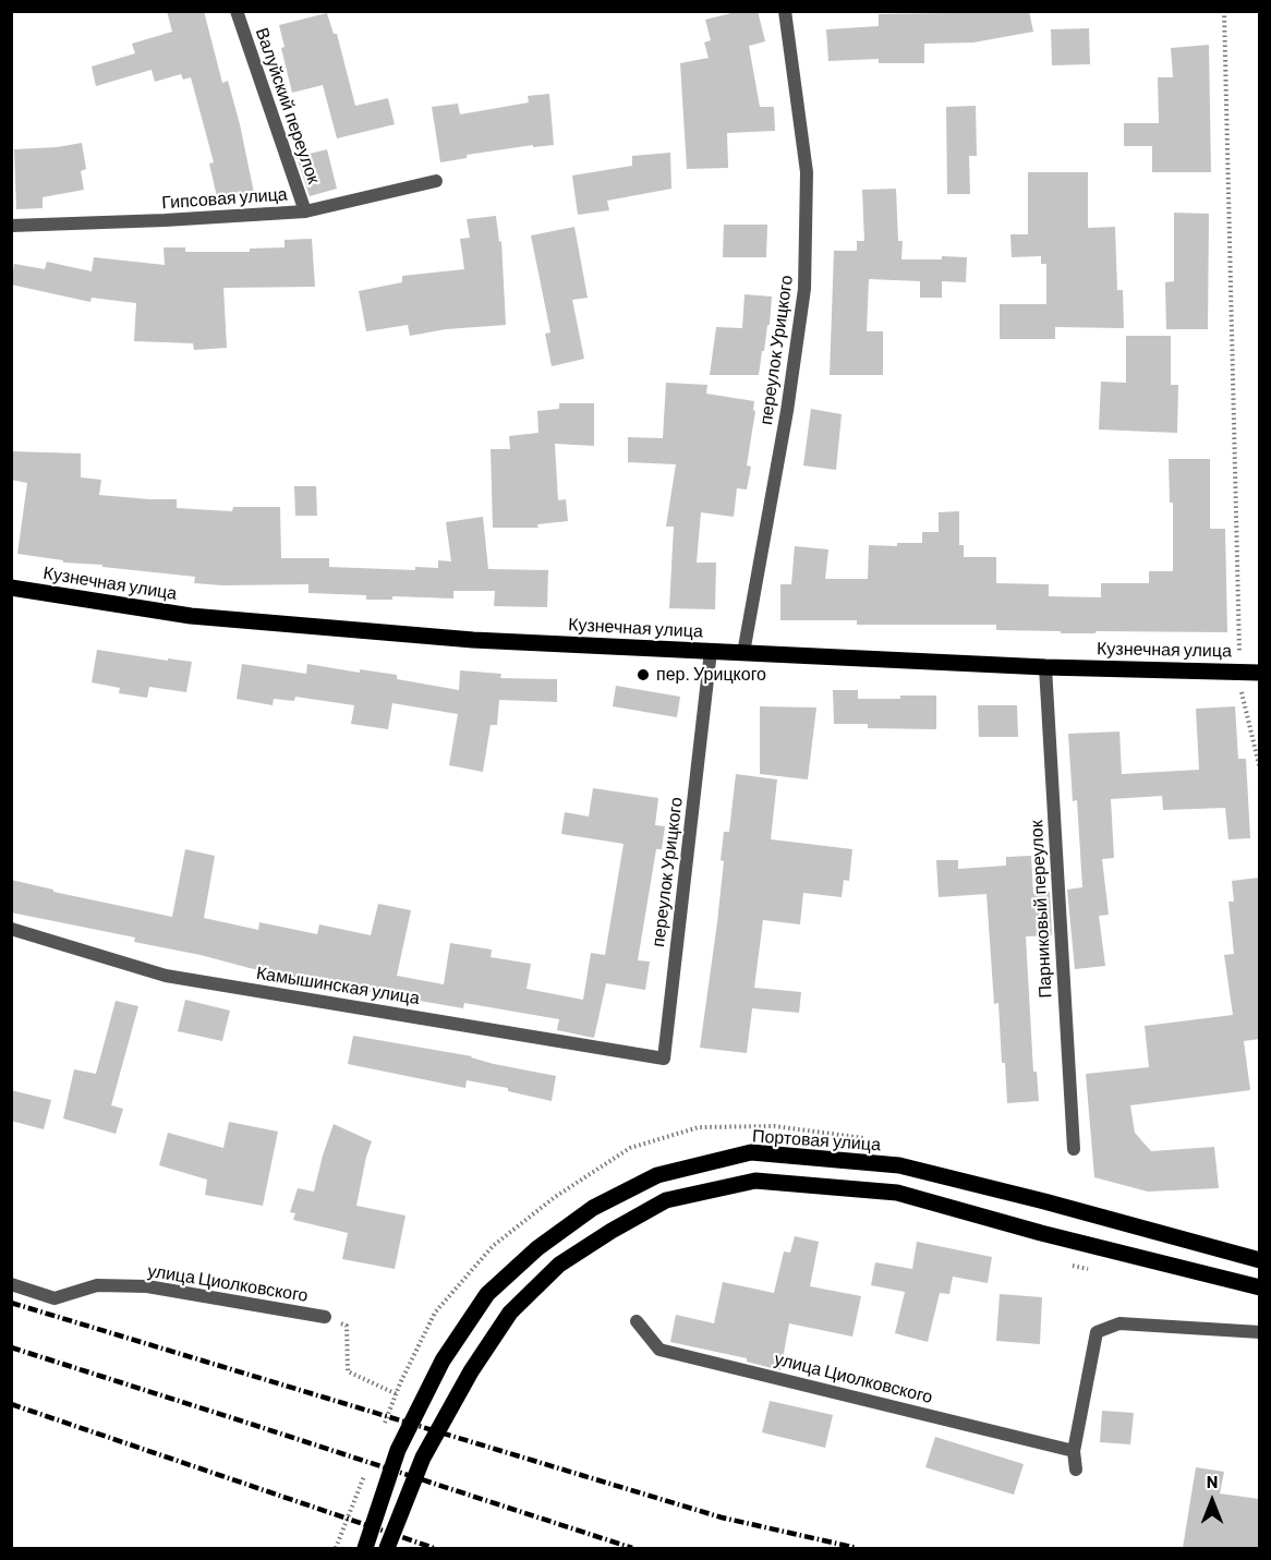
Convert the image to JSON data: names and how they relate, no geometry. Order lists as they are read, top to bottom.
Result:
{
  "streets": {
    "main road": ["Кузнечная улица", "Портовая улица"],
    "street": [
      "Валуйский переулок",
      "Гипсовая улица",
      "переулок Урицкого",
      "Парниковый переулок",
      "Камышинская улица",
      "улица Циолковского"
    ]
  },
  "crossings": [
    ["Валуйский переулок", "Гипсовая улица"],
    ["переулок Урицкого", "Кузнечная улица"],
    ["переулок Урицкого", "Камышинская улица"],
    ["Кузнечная улица", "Парниковый переулок"]
  ],
  "places": ["пер. Урицкого"],
  "north": "top"
}
